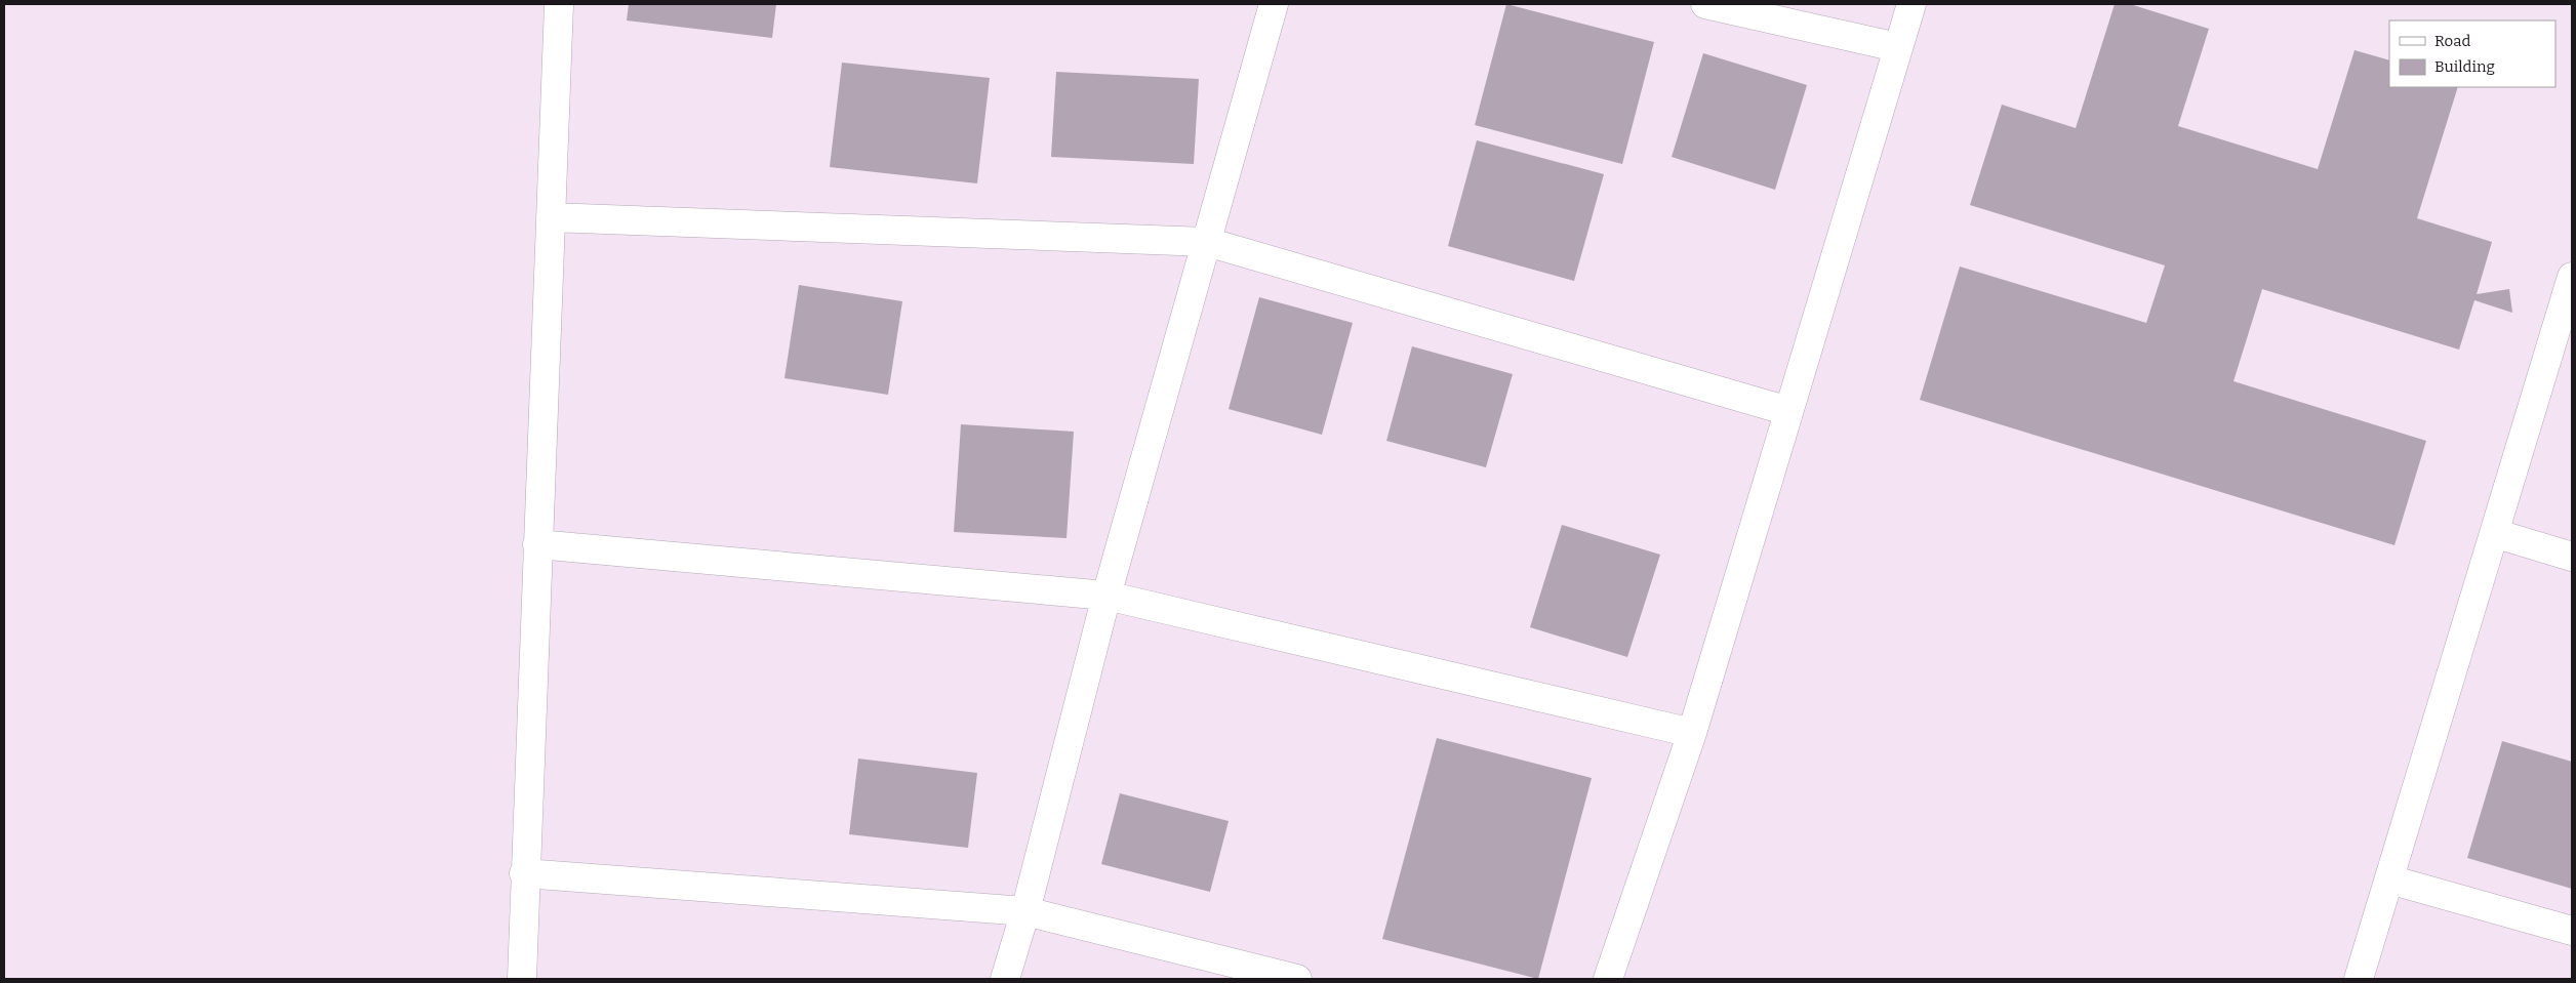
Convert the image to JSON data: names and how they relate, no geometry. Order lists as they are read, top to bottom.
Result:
{
  "legend": ["Road", "Building"]
}
